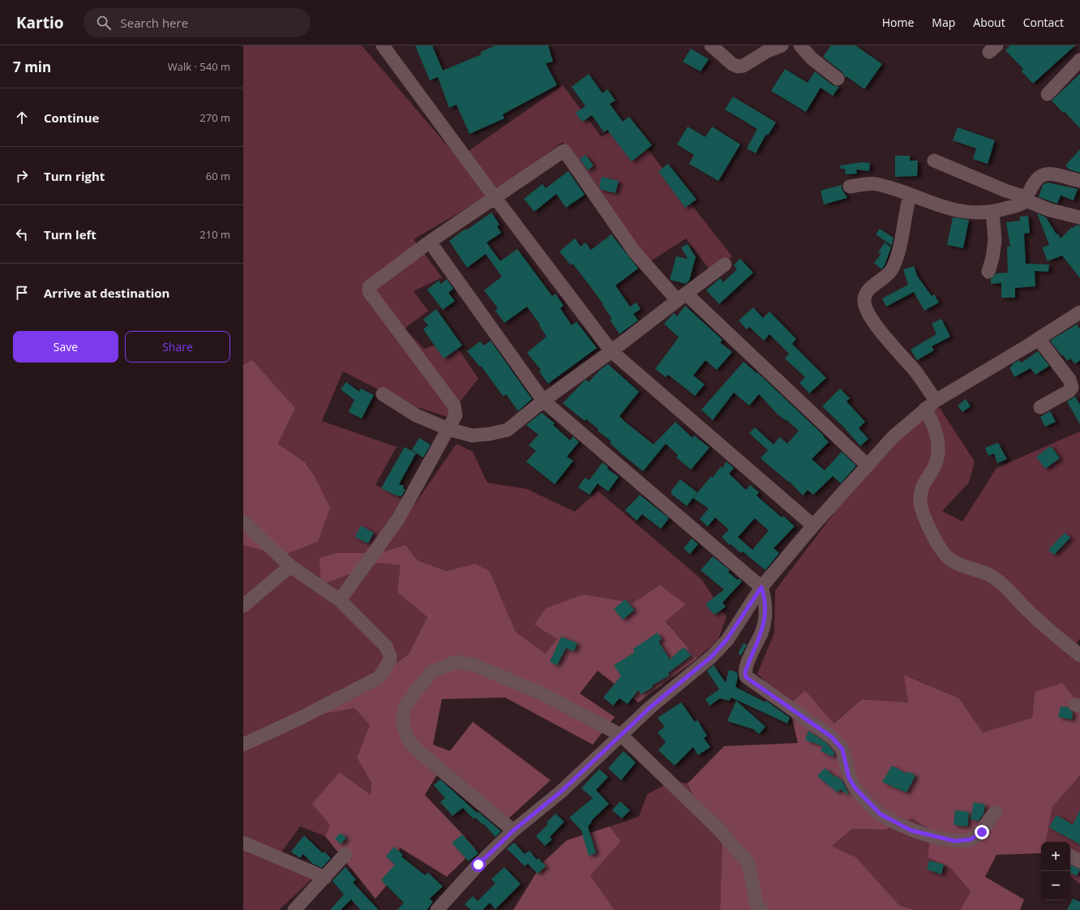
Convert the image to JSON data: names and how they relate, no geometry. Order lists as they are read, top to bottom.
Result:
{
  "page": {
    "header": "Kartio",
    "search": "Search here",
    "nav": [
      "Home",
      "Map",
      "About",
      "Contact"
    ],
    "heading": ["7 min", "Walk · 540 m"],
    "list": [
      ["Continue", "270 m"],
      ["Turn right", "60 m"],
      ["Turn left", "210 m"],
      "Arrive at destination"
    ],
    "buttons": ["Save", "Share"],
    "map_buttons": ["+", "−"]
  }
}
